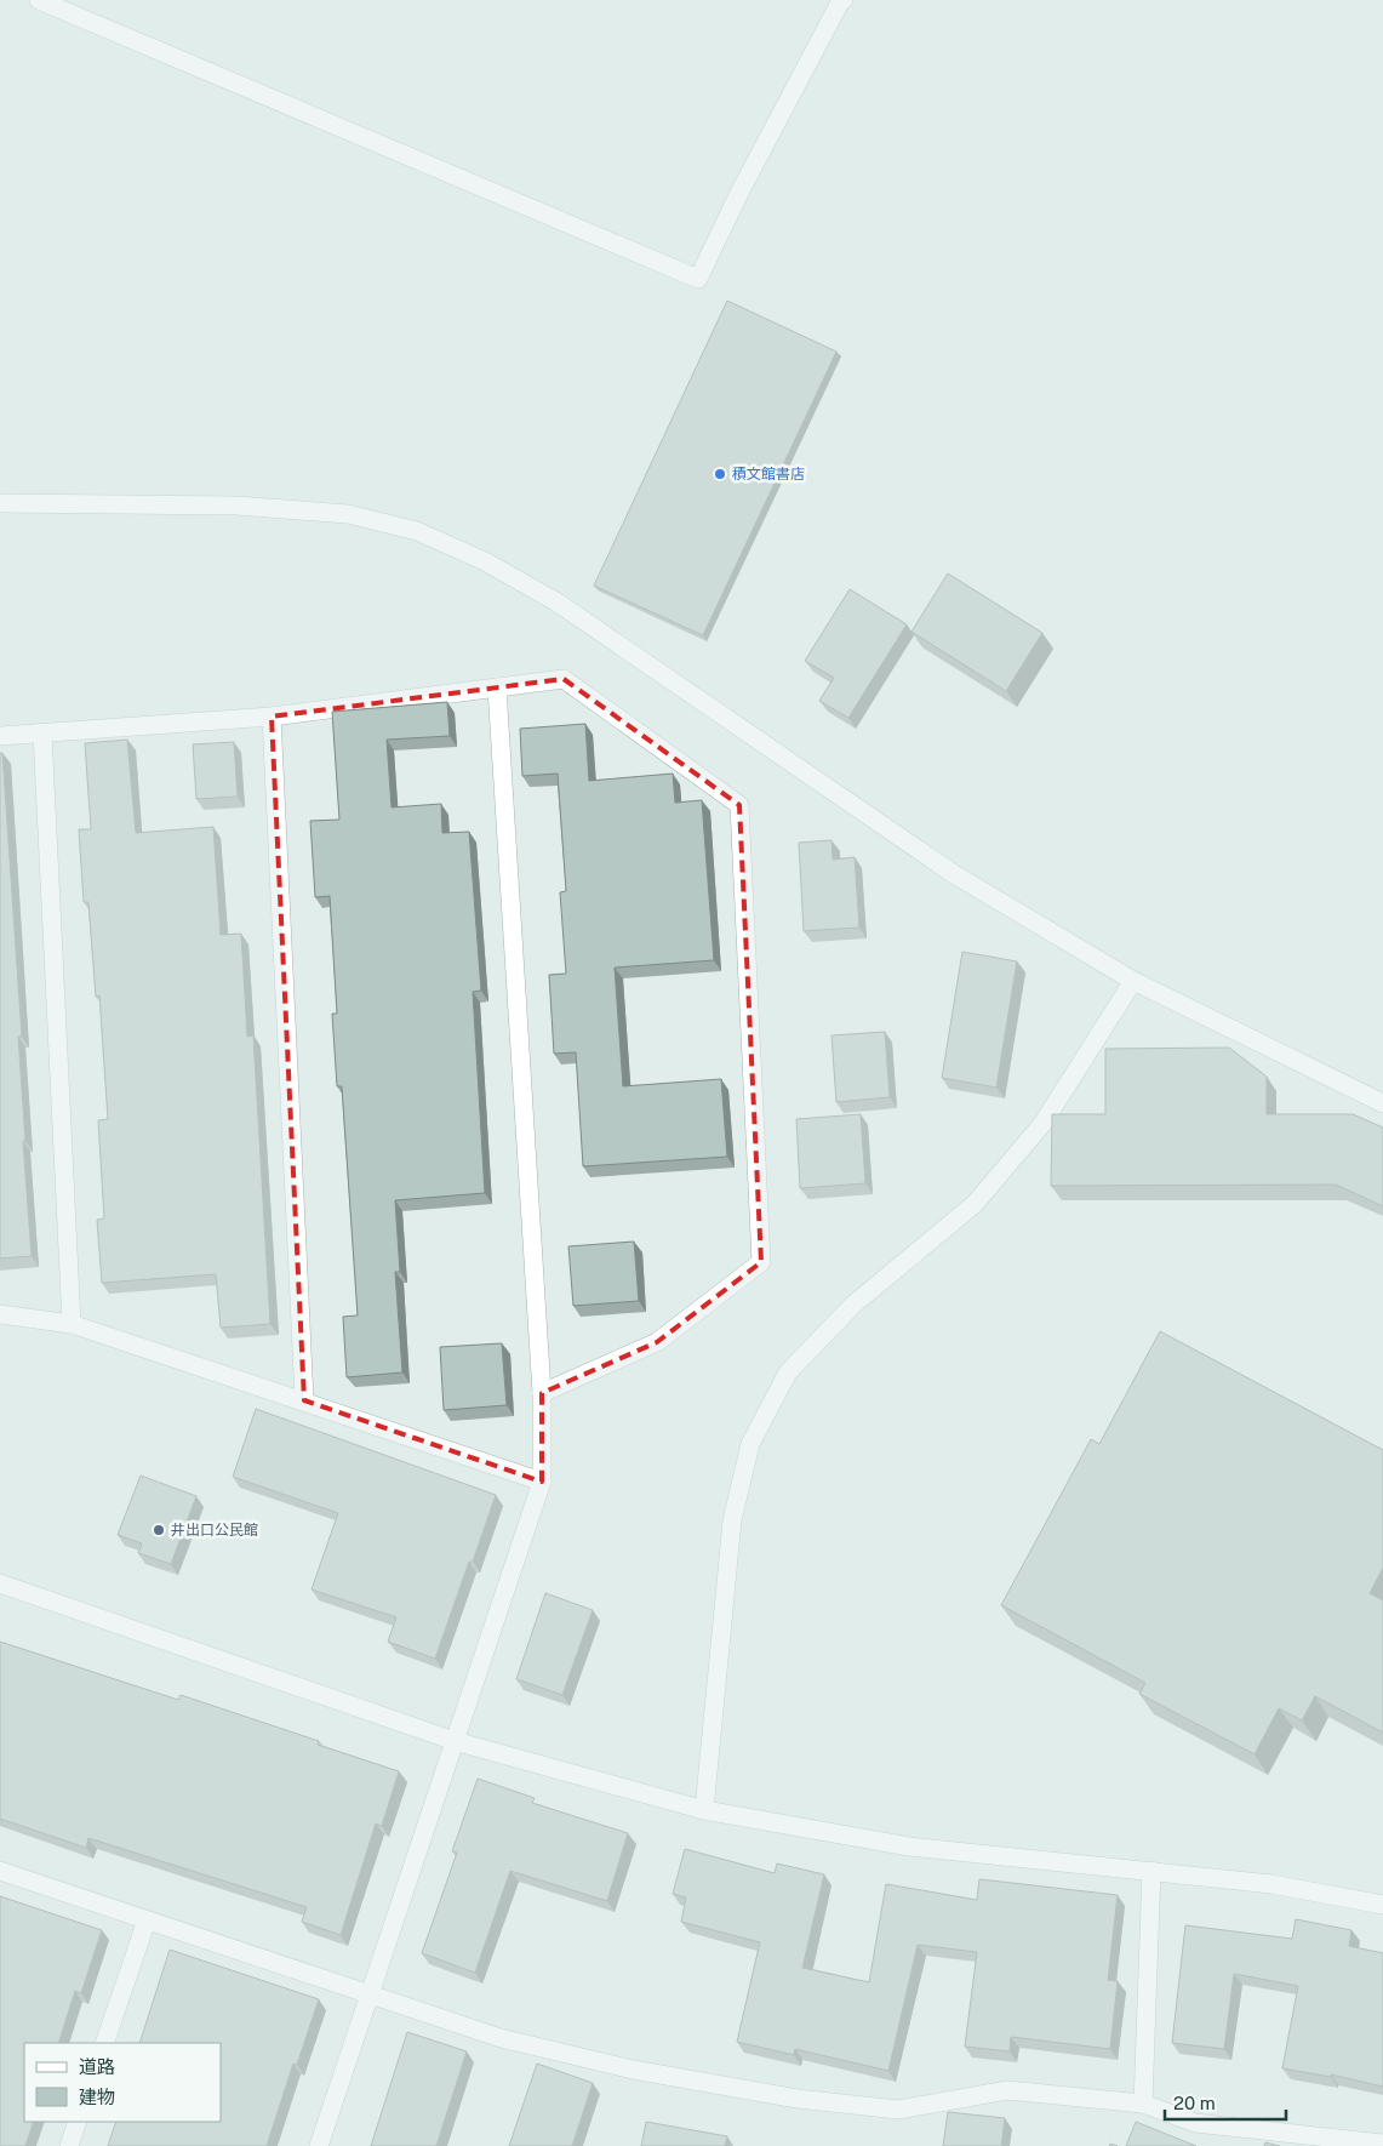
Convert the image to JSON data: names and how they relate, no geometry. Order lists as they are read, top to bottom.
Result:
{
  "places": ["積文館書店", "井出口公民館"],
  "legend": ["道路", "建物"],
  "scale_bar": "20 m"
}
